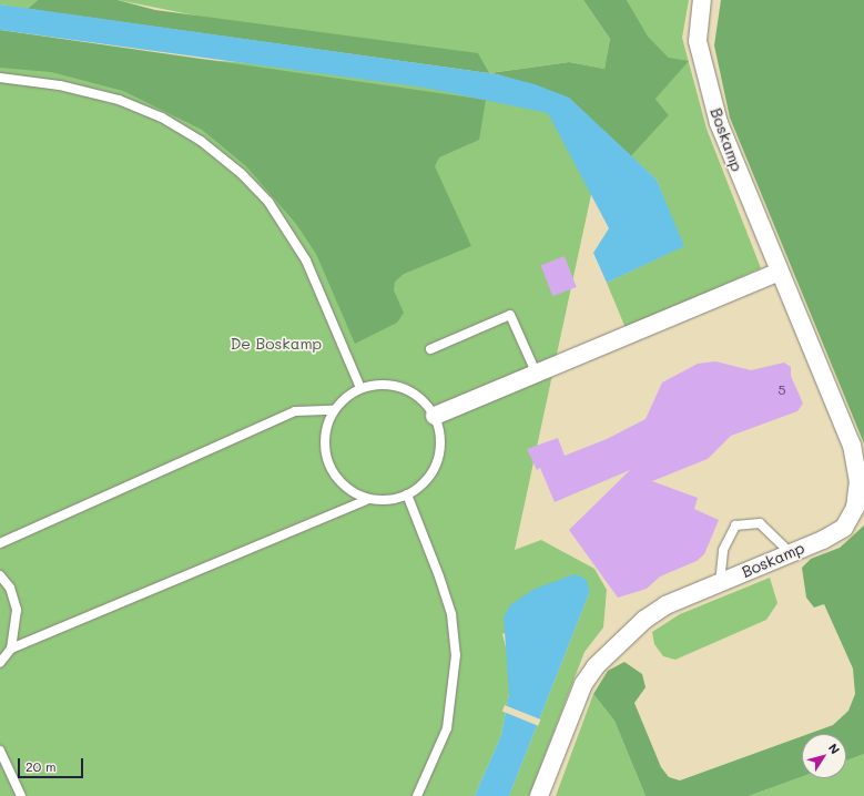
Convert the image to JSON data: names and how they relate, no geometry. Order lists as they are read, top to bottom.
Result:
{
  "streets": {
    "street": ["Boskamp"]
  },
  "parks": ["De Boskamp"],
  "house_numbers": ["5"],
  "scale_bar": "20 m",
  "north": "top right"
}
